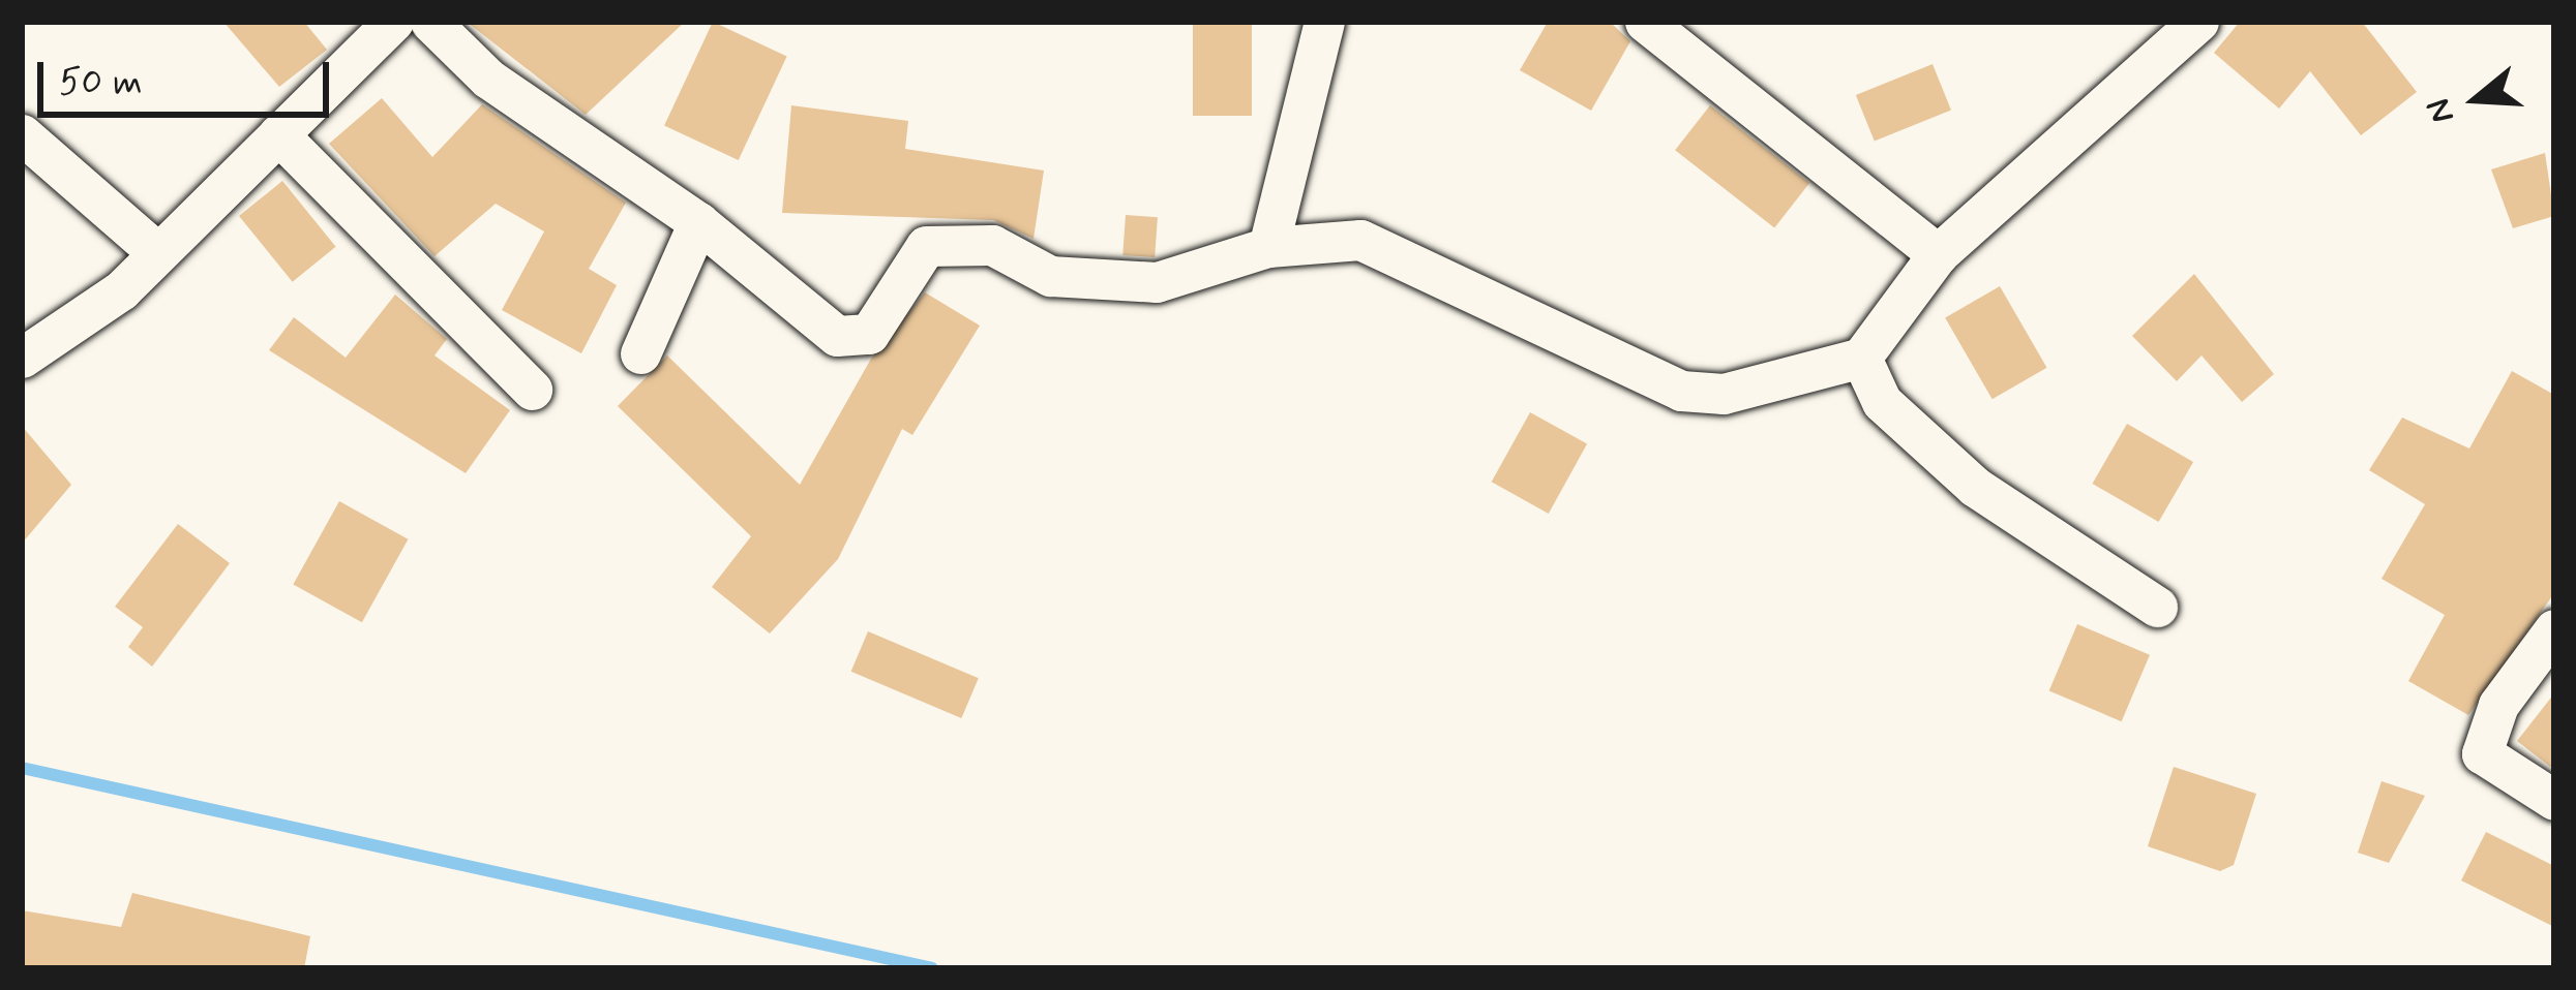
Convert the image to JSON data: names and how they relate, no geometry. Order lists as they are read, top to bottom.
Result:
{
  "scale_bar": "50 m",
  "north": "left"
}
